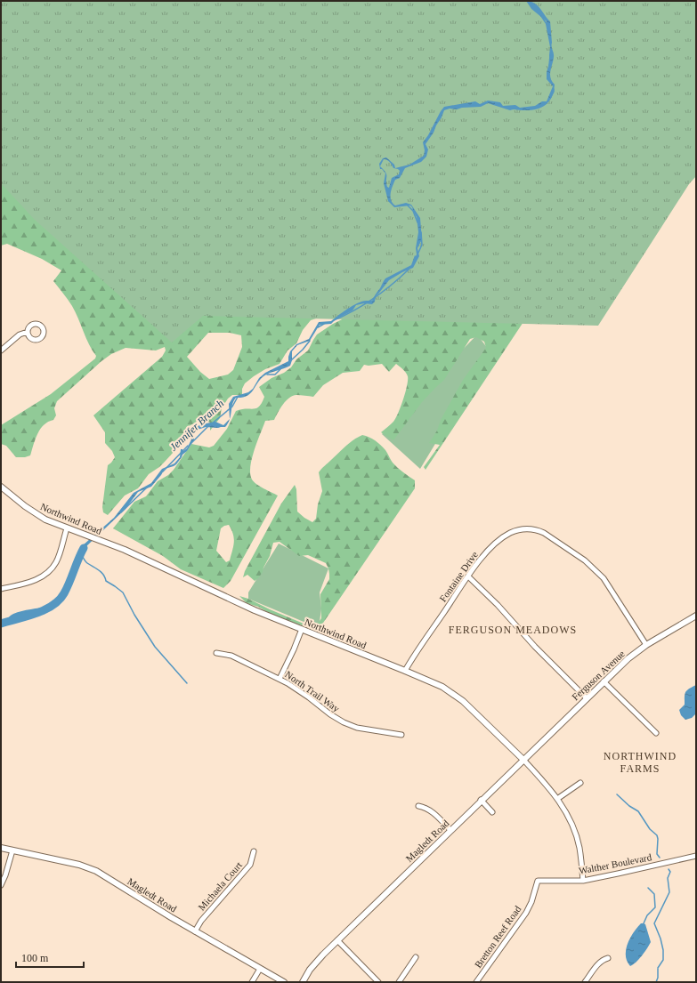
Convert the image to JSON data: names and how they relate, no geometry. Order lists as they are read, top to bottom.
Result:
{
  "streets": {
    "street": [
      "Northwind Road",
      "Fontaine Drive",
      "Ferguson Avenue",
      "North Trail Way",
      "Magledt Road",
      "Walther Boulevard",
      "Michaela Court",
      "Bretton Reef Road"
    ]
  },
  "crossings": [
    ["Northwind Road", "Fontaine Drive"],
    ["Northwind Road", "Ferguson Avenue"],
    ["Northwind Road", "Magledt Road"],
    ["Northwind Road", "Walther Boulevard"],
    ["Fontaine Drive", "Ferguson Avenue"],
    ["Ferguson Avenue", "Magledt Road"],
    ["Magledt Road", "Michaela Court"],
    ["Walther Boulevard", "Bretton Reef Road"]
  ],
  "districts": ["FERGUSON MEADOWS", "NORTHWIND FARMS"],
  "water": ["Jennifer Branch"],
  "scale_bar": "100 m"
}
